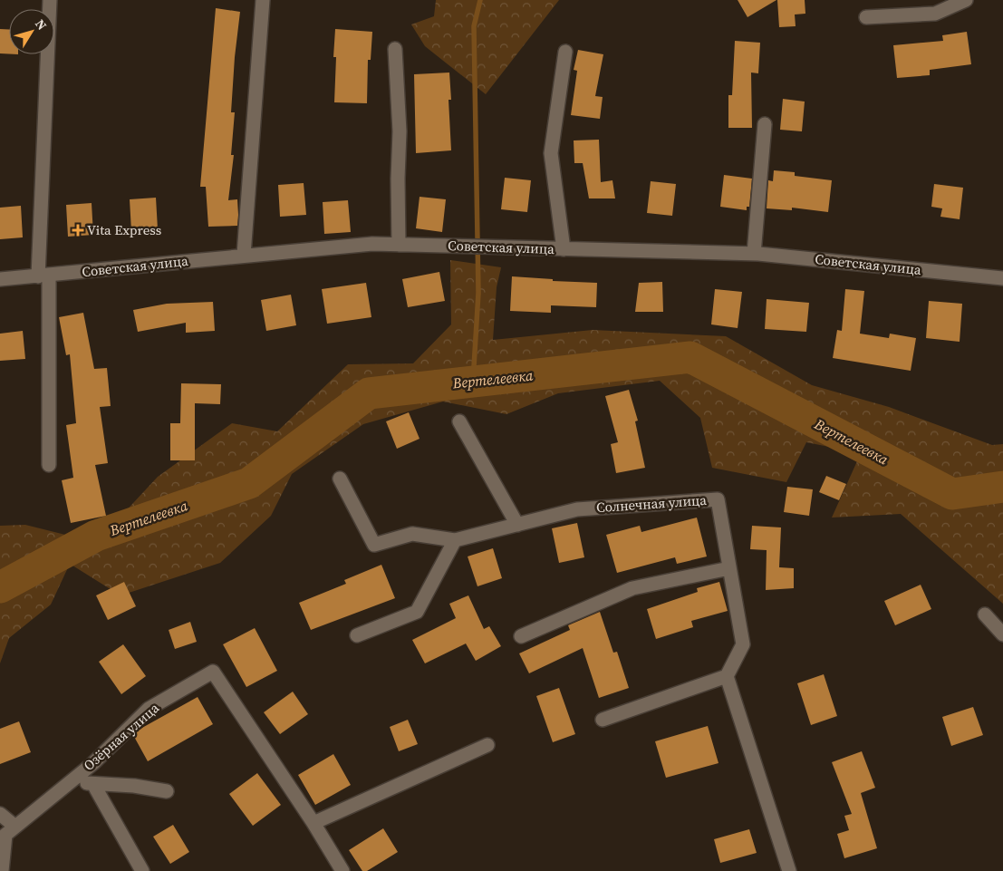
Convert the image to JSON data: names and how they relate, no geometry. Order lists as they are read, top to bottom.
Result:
{
  "streets": {
    "street": ["Советская улица", "Солнечная улица", "Озёрная улица"]
  },
  "water": ["Вертелеевка"],
  "places": {
    "health": ["Vita Express"]
  },
  "north": "top right"
}
